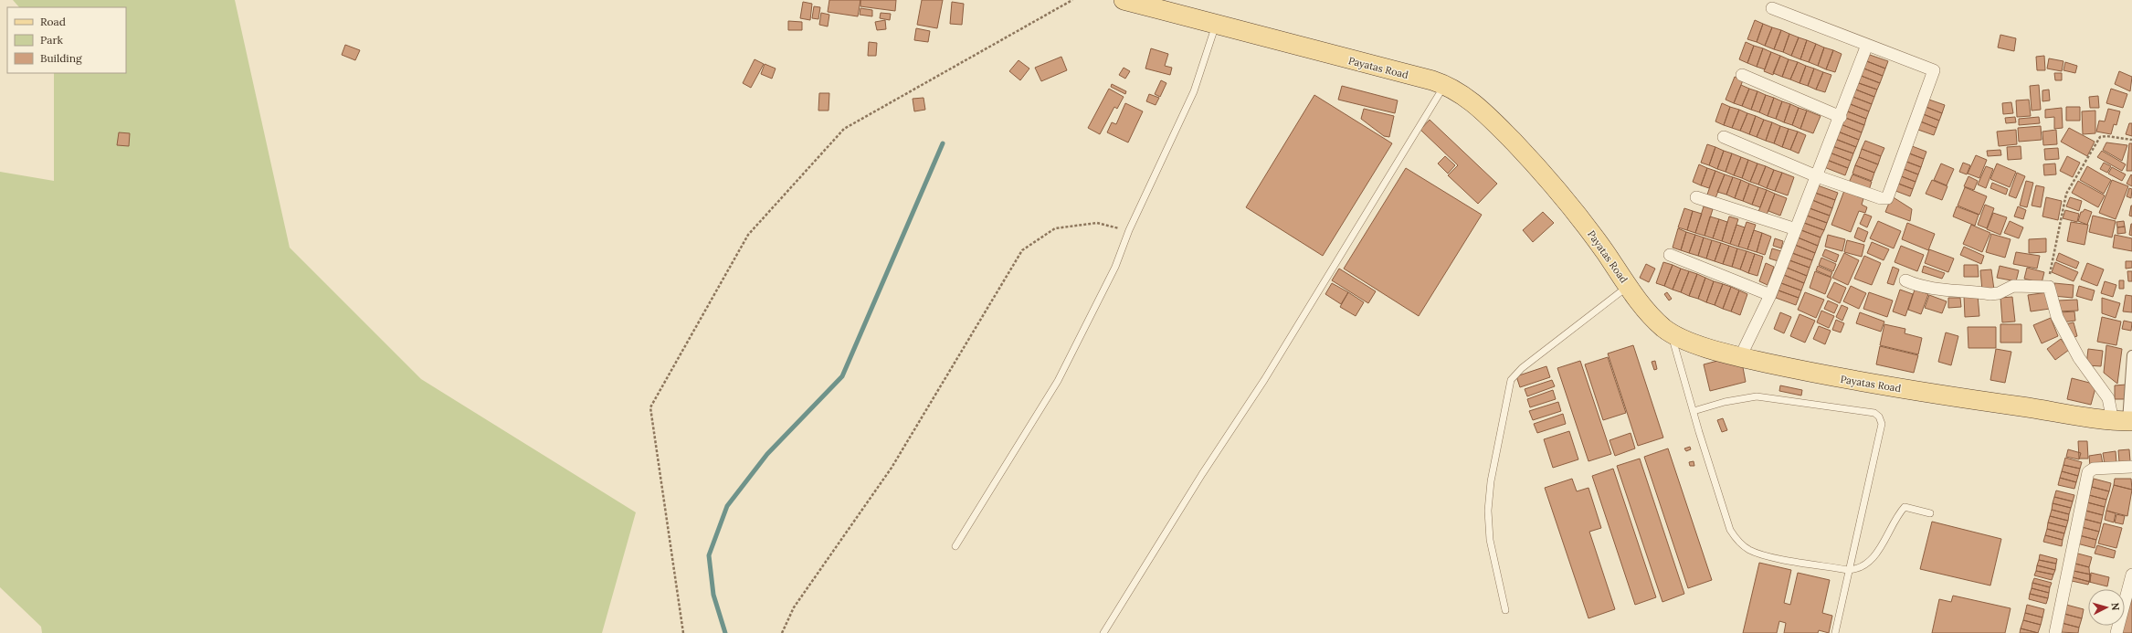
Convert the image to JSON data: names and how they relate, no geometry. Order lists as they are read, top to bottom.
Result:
{
  "streets": {
    "main road": ["Payatas Road"]
  },
  "legend": ["Road", "Park", "Building"],
  "north": "right"
}
